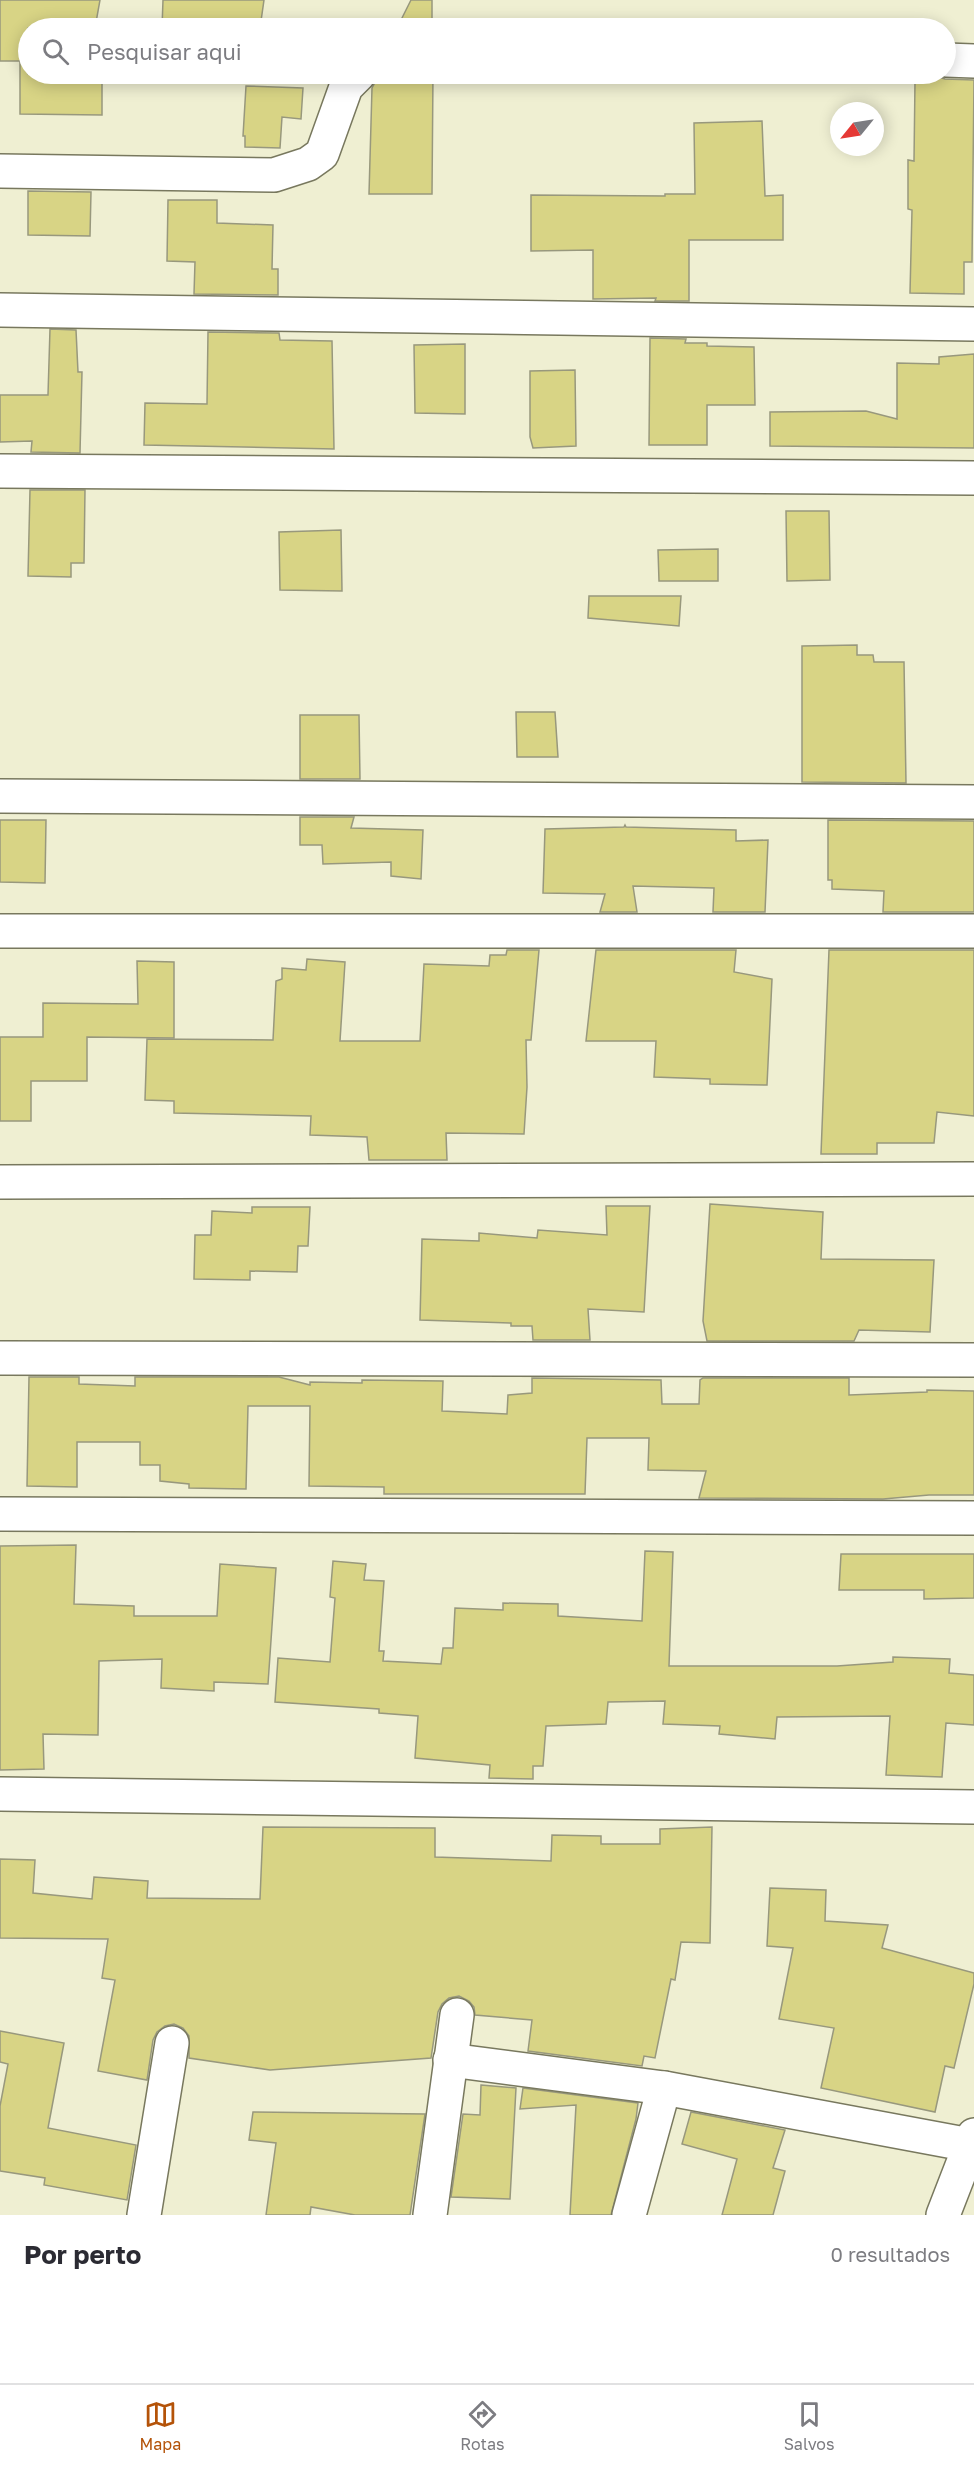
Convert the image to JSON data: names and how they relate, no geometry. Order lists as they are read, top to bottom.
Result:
{
  "north": "bottom left",
  "page": {
    "search": "Pesquisar aqui",
    "heading": ["Por perto", "0 resultados"],
    "nav": ["Mapa", "Rotas", "Salvos"]
  }
}
